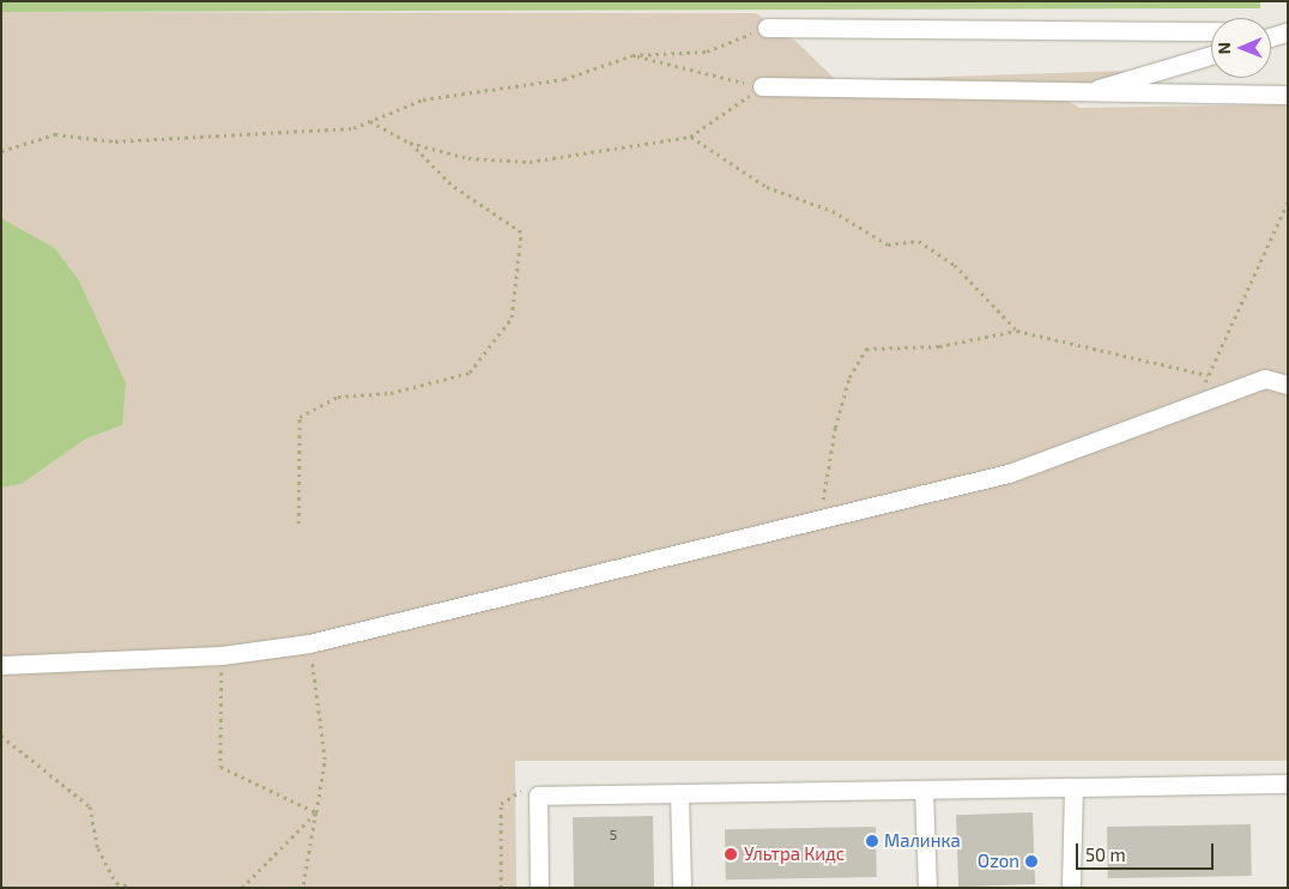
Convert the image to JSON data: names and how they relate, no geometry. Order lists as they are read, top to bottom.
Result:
{
  "places": ["Малинка", "Ультра Кидс", "Ozon"],
  "house_numbers": ["5"],
  "scale_bar": "50 m",
  "north": "left"
}
